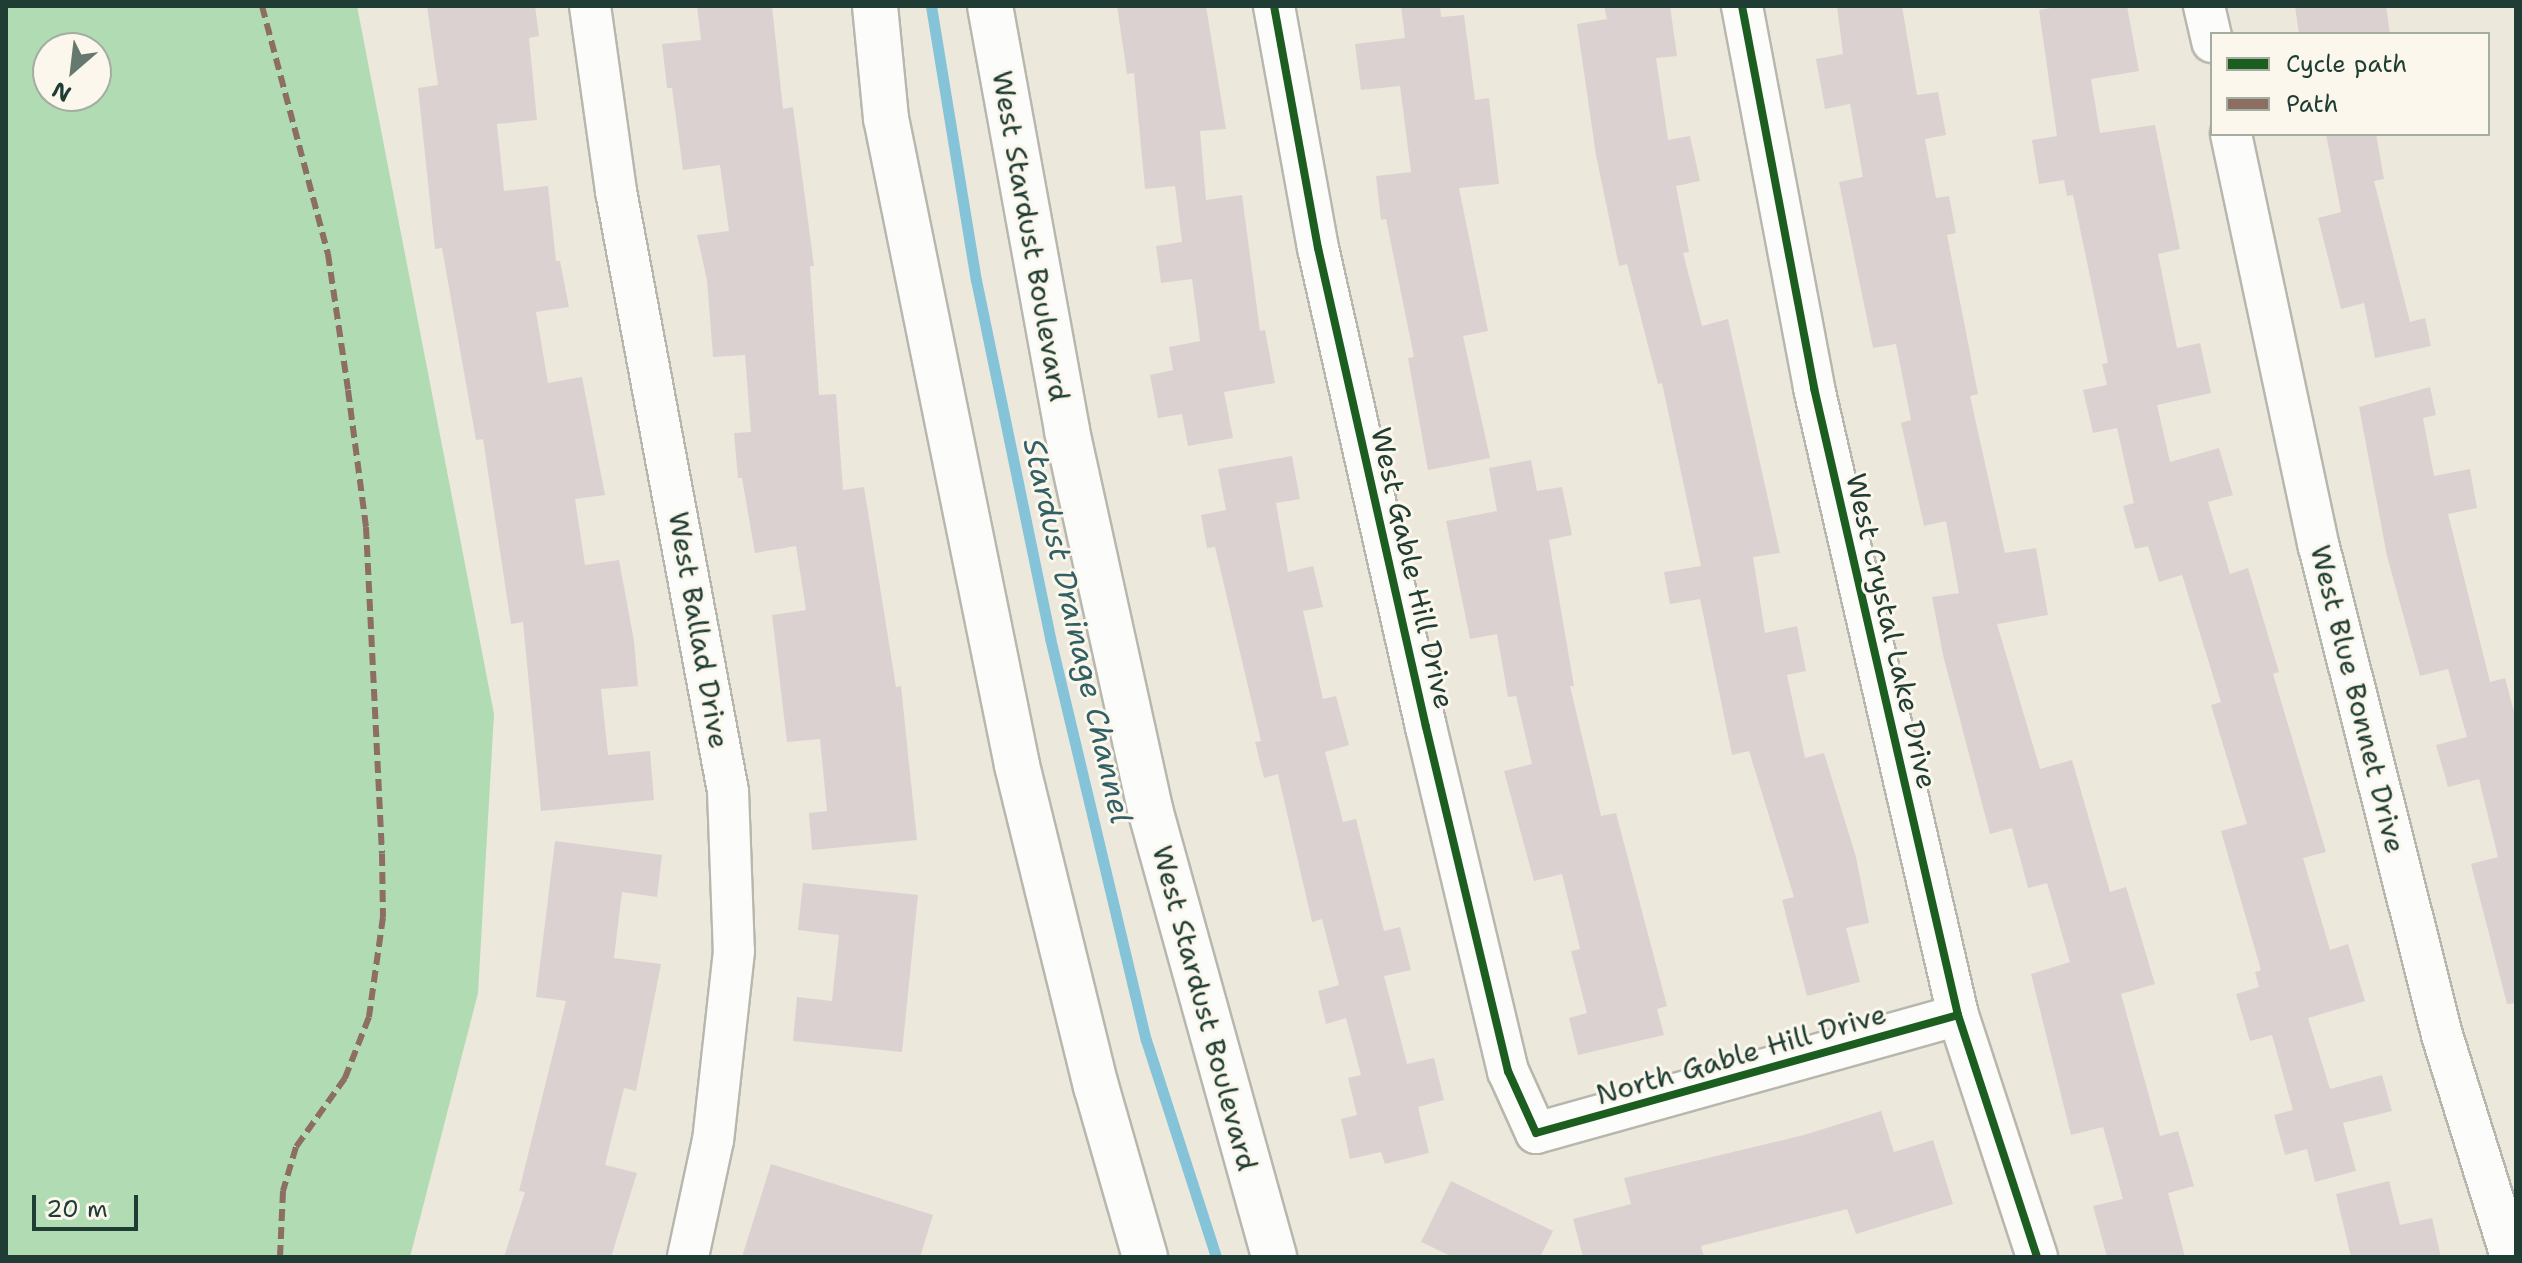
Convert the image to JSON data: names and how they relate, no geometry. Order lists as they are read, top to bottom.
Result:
{
  "streets": {
    "street": [
      "West Stardust Boulevard",
      "West Gable Hill Drive",
      "West Ballad Drive",
      "West Crystal Lake Drive",
      "West Blue Bonnet Drive",
      "North Gable Hill Drive"
    ]
  },
  "crossings": [
    ["West Gable Hill Drive", "North Gable Hill Drive"],
    ["West Crystal Lake Drive", "North Gable Hill Drive"]
  ],
  "water": ["Stardust Drainage Channel"],
  "legend": ["Cycle path", "Path"],
  "scale_bar": "20 m",
  "north": "bottom left"
}
